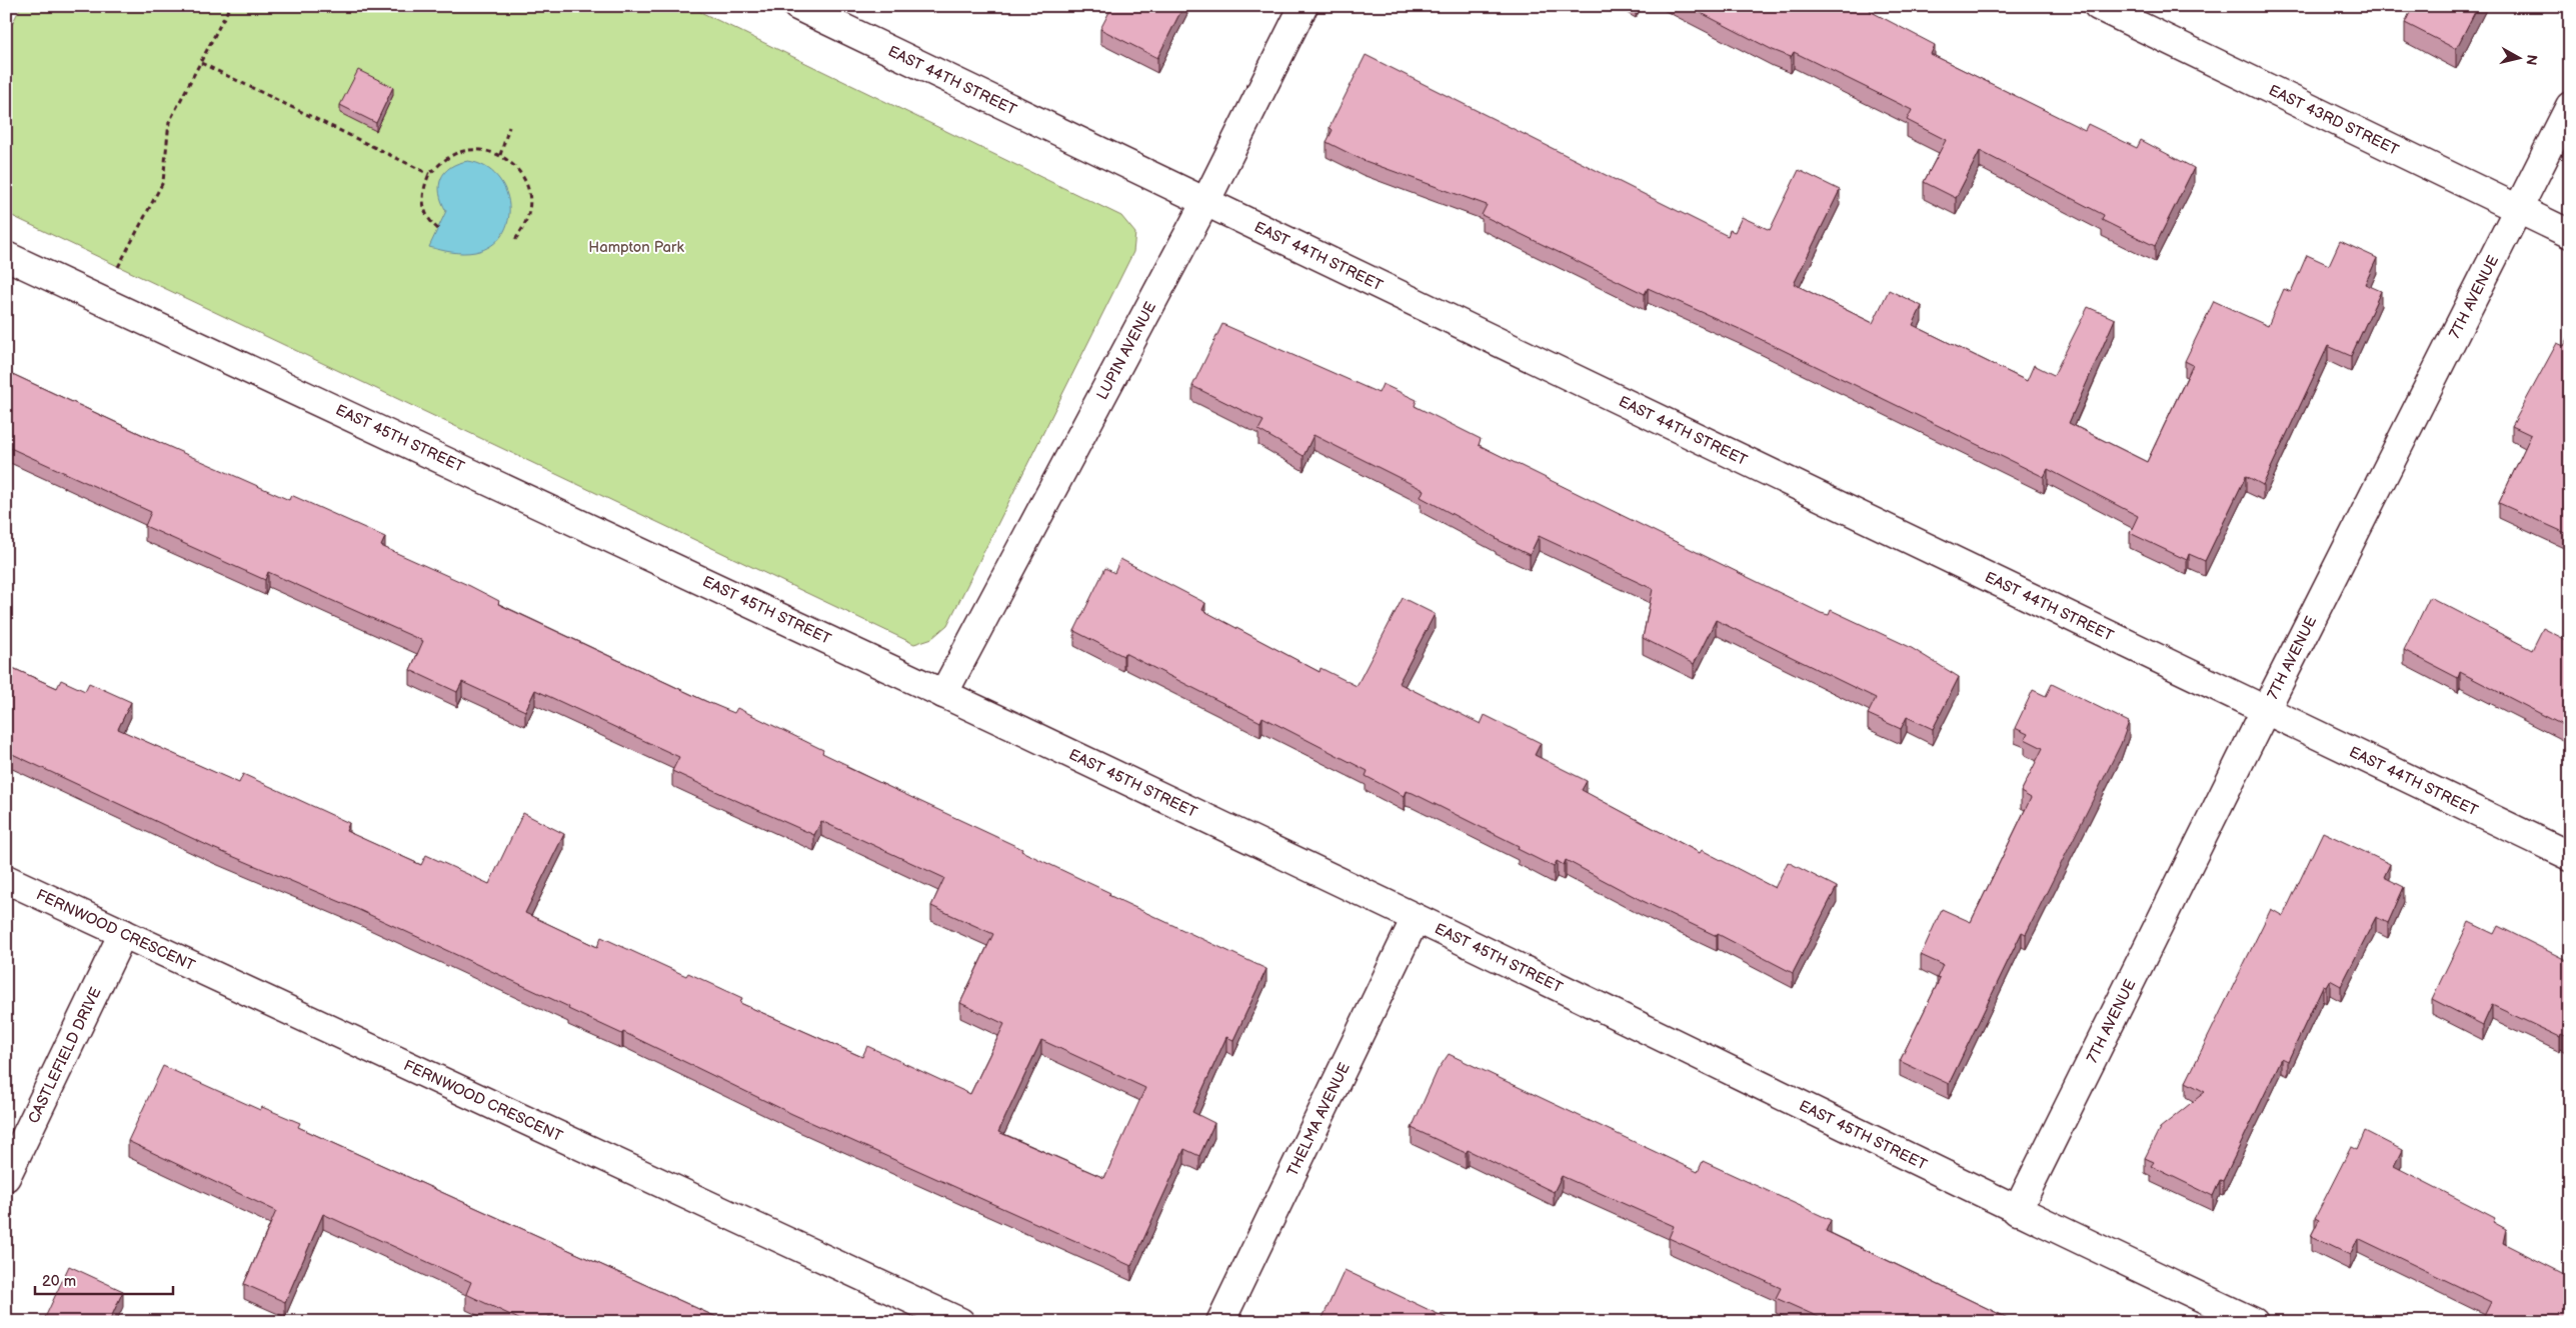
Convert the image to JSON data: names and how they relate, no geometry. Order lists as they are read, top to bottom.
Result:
{
  "streets": {
    "street": [
      "EAST 44TH STREET",
      "EAST 43RD STREET",
      "7TH AVENUE",
      "LUPIN AVENUE",
      "EAST 45TH STREET",
      "FERNWOOD CRESCENT",
      "CASTLEFIELD DRIVE",
      "THELMA AVENUE"
    ]
  },
  "crossings": [
    ["EAST 44TH STREET", "7TH AVENUE"],
    ["EAST 44TH STREET", "LUPIN AVENUE"],
    ["EAST 43RD STREET", "7TH AVENUE"],
    ["7TH AVENUE", "EAST 45TH STREET"],
    ["LUPIN AVENUE", "EAST 45TH STREET"],
    ["EAST 45TH STREET", "THELMA AVENUE"],
    ["FERNWOOD CRESCENT", "CASTLEFIELD DRIVE"]
  ],
  "parks": ["Hampton Park"],
  "scale_bar": "20 m",
  "north": "right"
}
